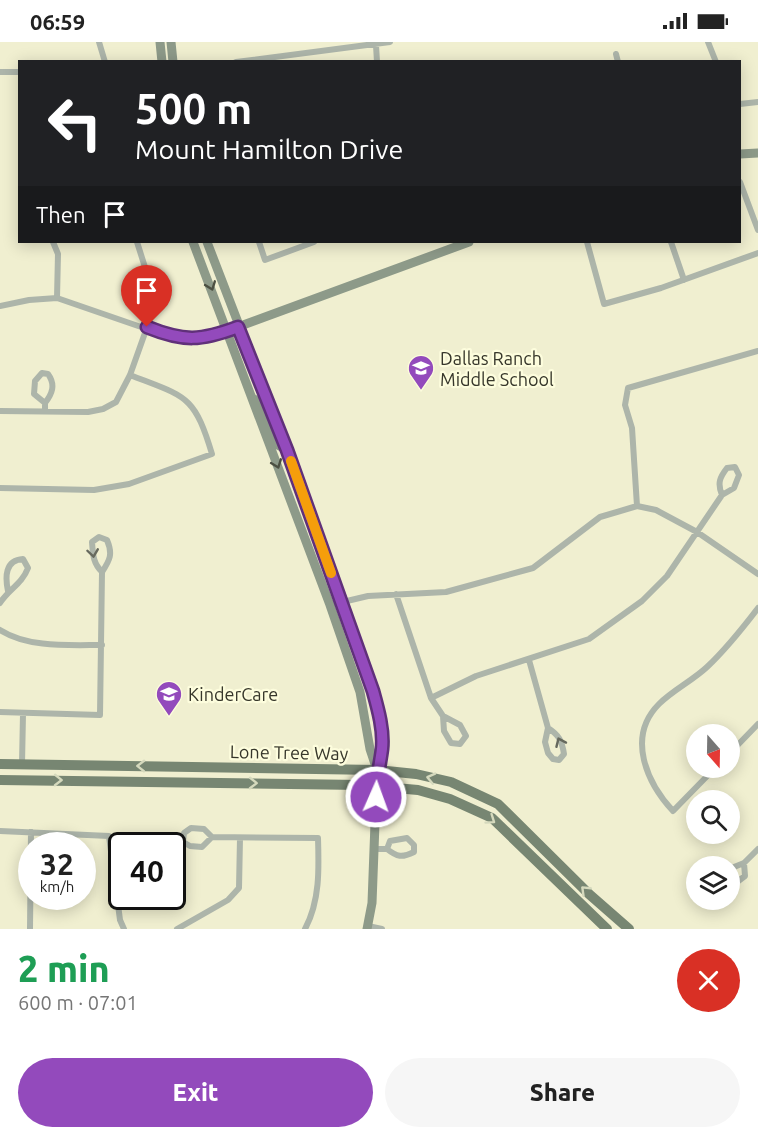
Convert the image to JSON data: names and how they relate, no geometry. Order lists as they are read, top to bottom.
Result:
{
  "streets": {
    "main road": ["Lone Tree Way"]
  },
  "places": {
    "school or university": ["Dallas Ranch Middle School", "KinderCare"]
  },
  "north": "bottom",
  "page": {
    "status": "06:59",
    "turn": ["500 m", "Mount Hamilton Drive"],
    "then": "Then",
    "speed": "32 km/h",
    "limit": "40",
    "heading": ["2 min", "600 m · 07:01"],
    "buttons": ["Exit", "Share"]
  }
}
